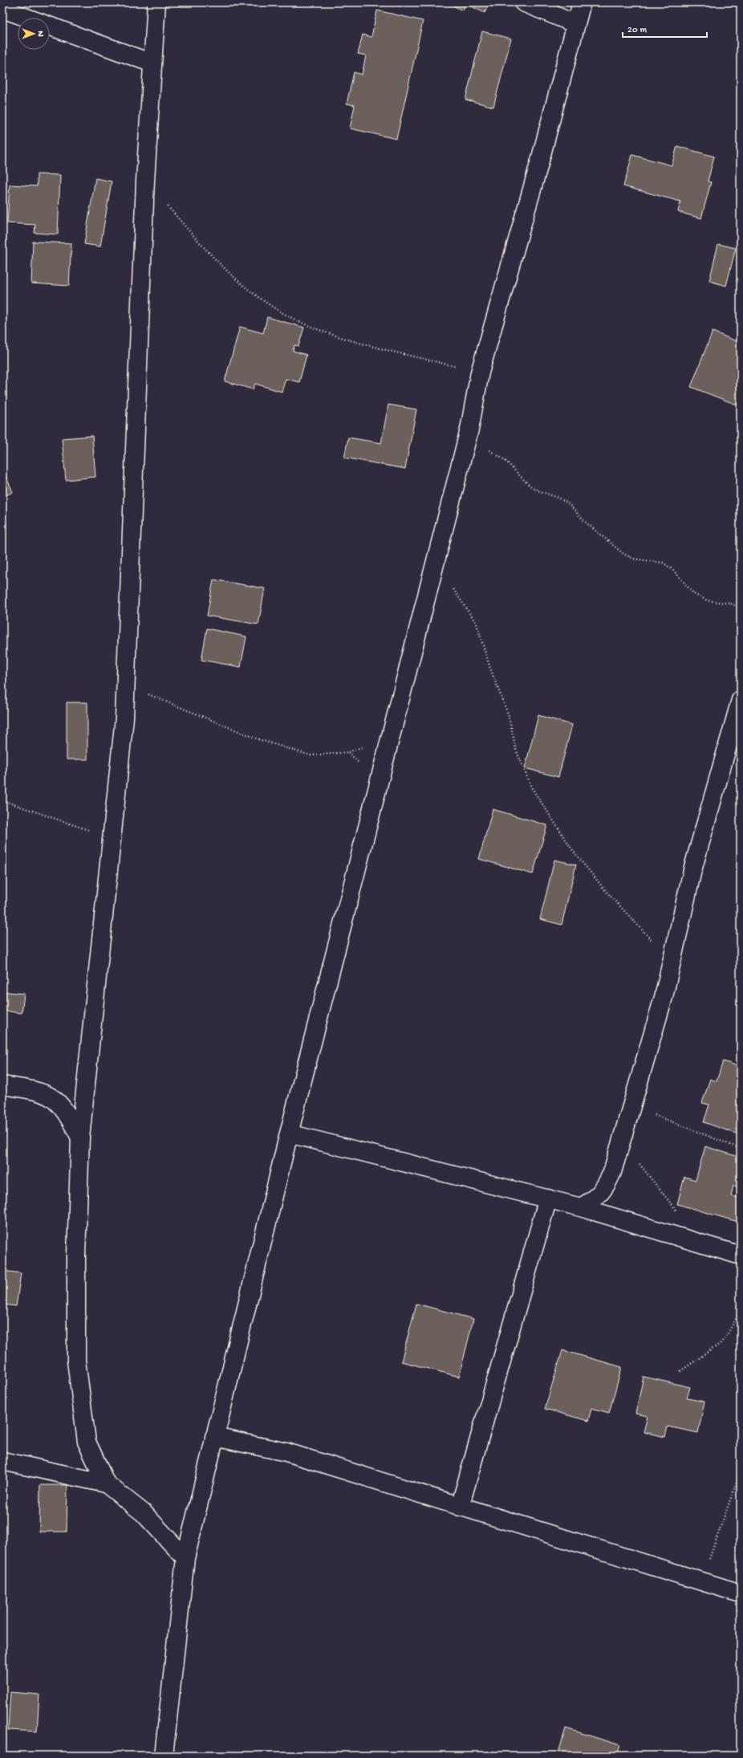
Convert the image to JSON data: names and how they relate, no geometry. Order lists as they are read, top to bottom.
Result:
{
  "scale_bar": "20 m",
  "north": "right"
}
